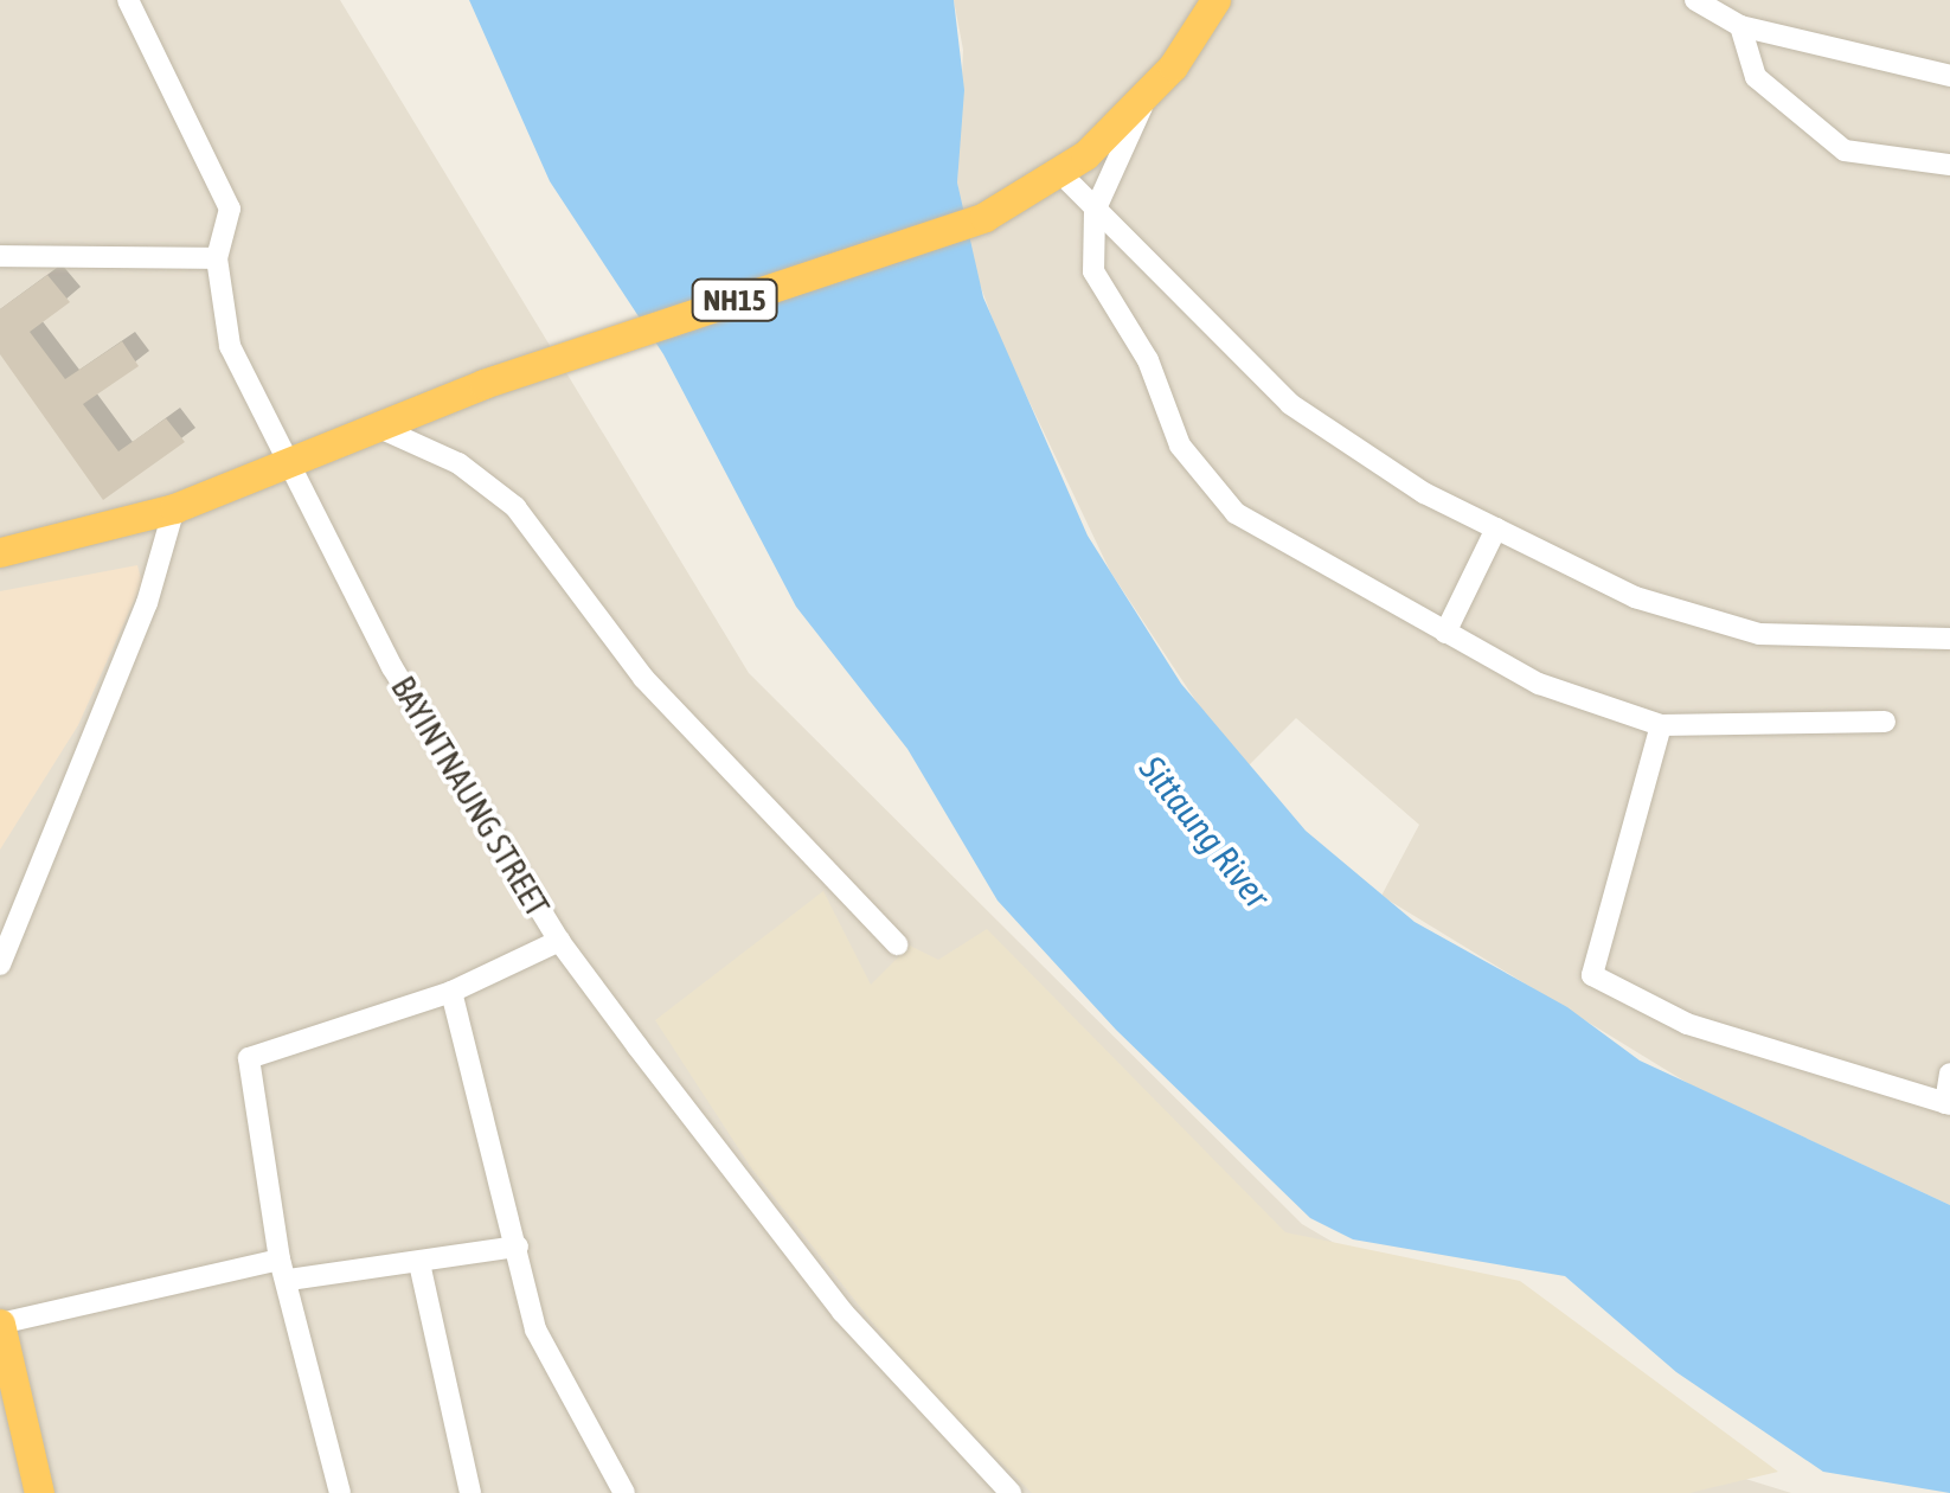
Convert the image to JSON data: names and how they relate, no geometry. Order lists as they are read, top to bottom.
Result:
{
  "streets": {
    "highway": ["NH15"],
    "street": ["BAYINTNAUNG STREET"]
  },
  "crossings": [
    ["NH15", "BAYINTNAUNG STREET"]
  ],
  "water": ["Sittaung River"]
}
